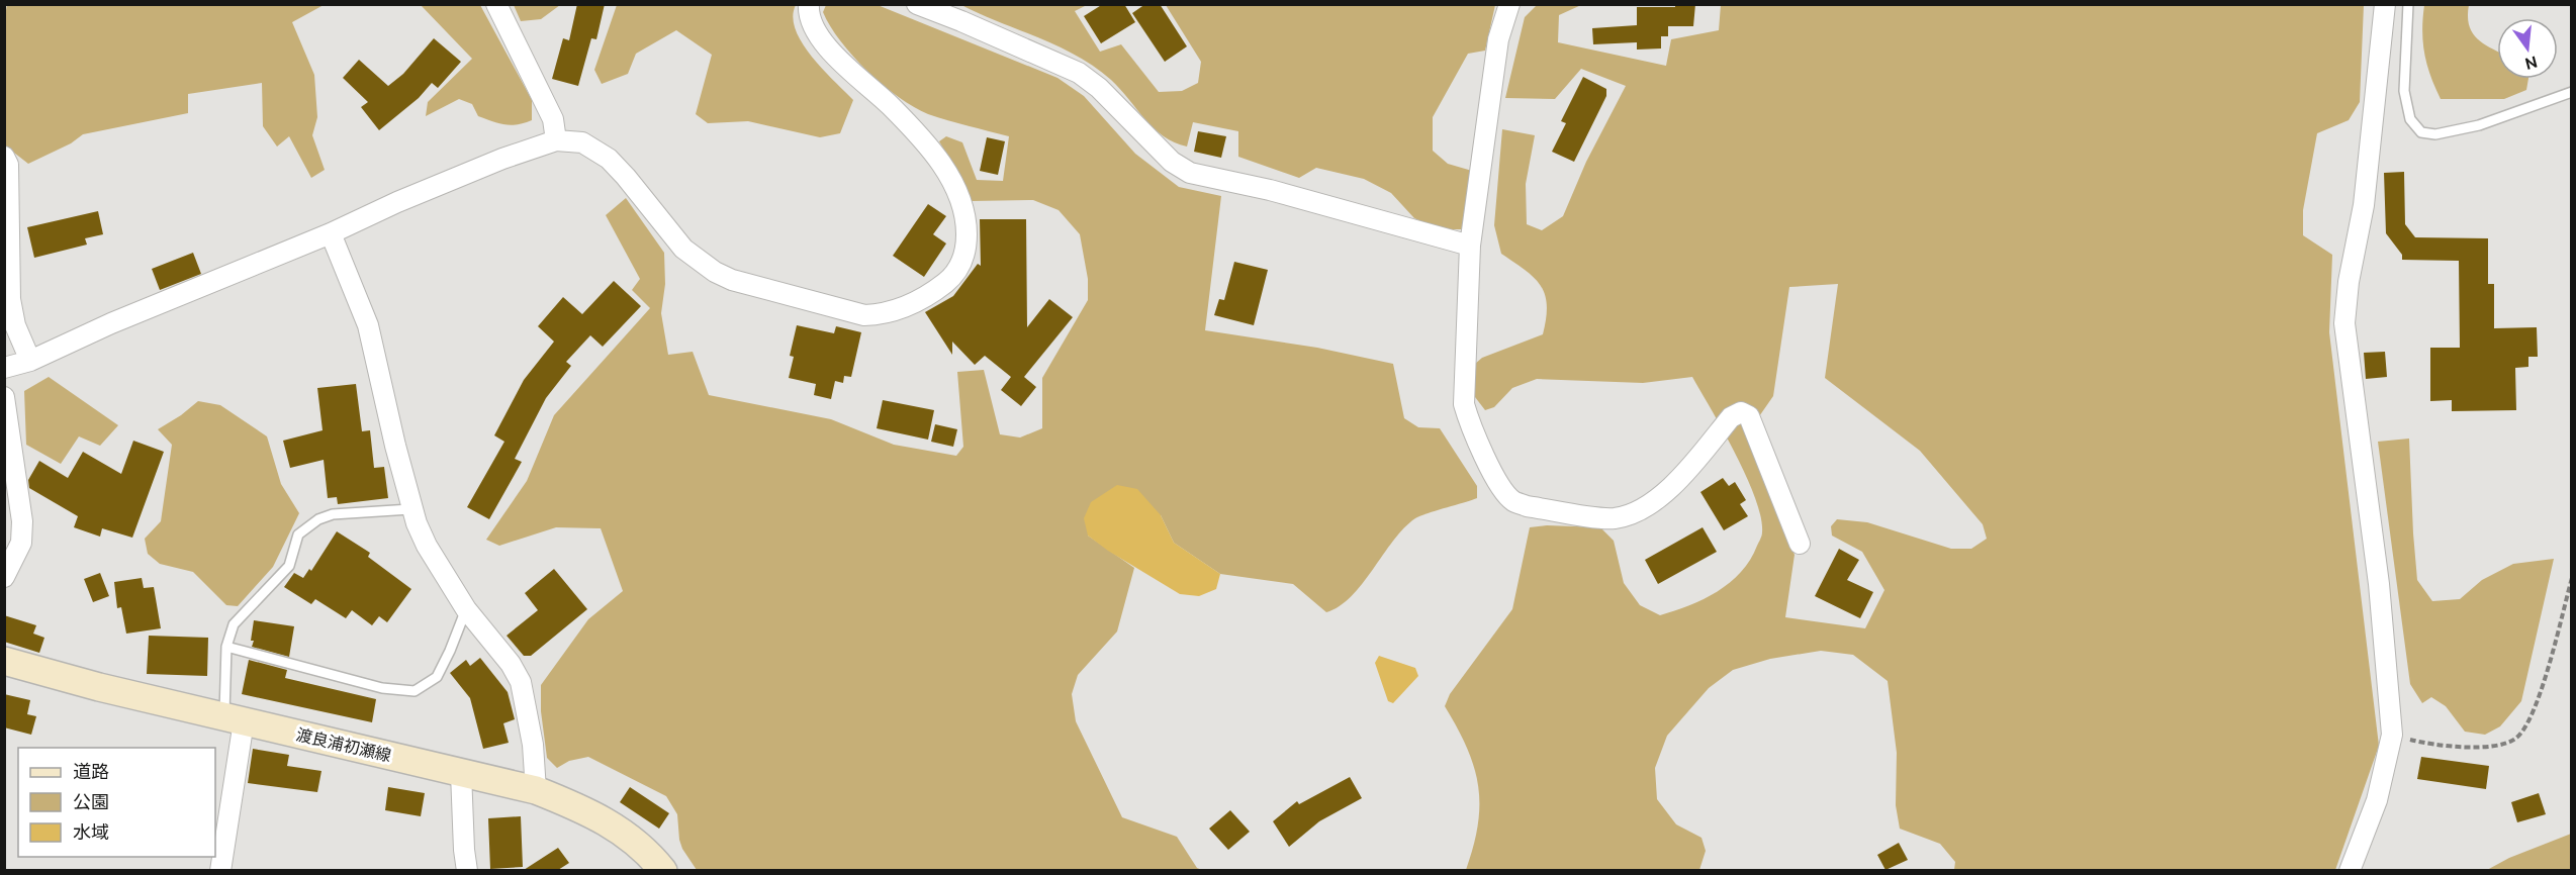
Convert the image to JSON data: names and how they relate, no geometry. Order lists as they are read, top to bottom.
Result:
{
  "streets": {
    "main road": ["渡良浦初瀬線"]
  },
  "legend": ["道路", "公園", "水域"],
  "north": "bottom"
}
